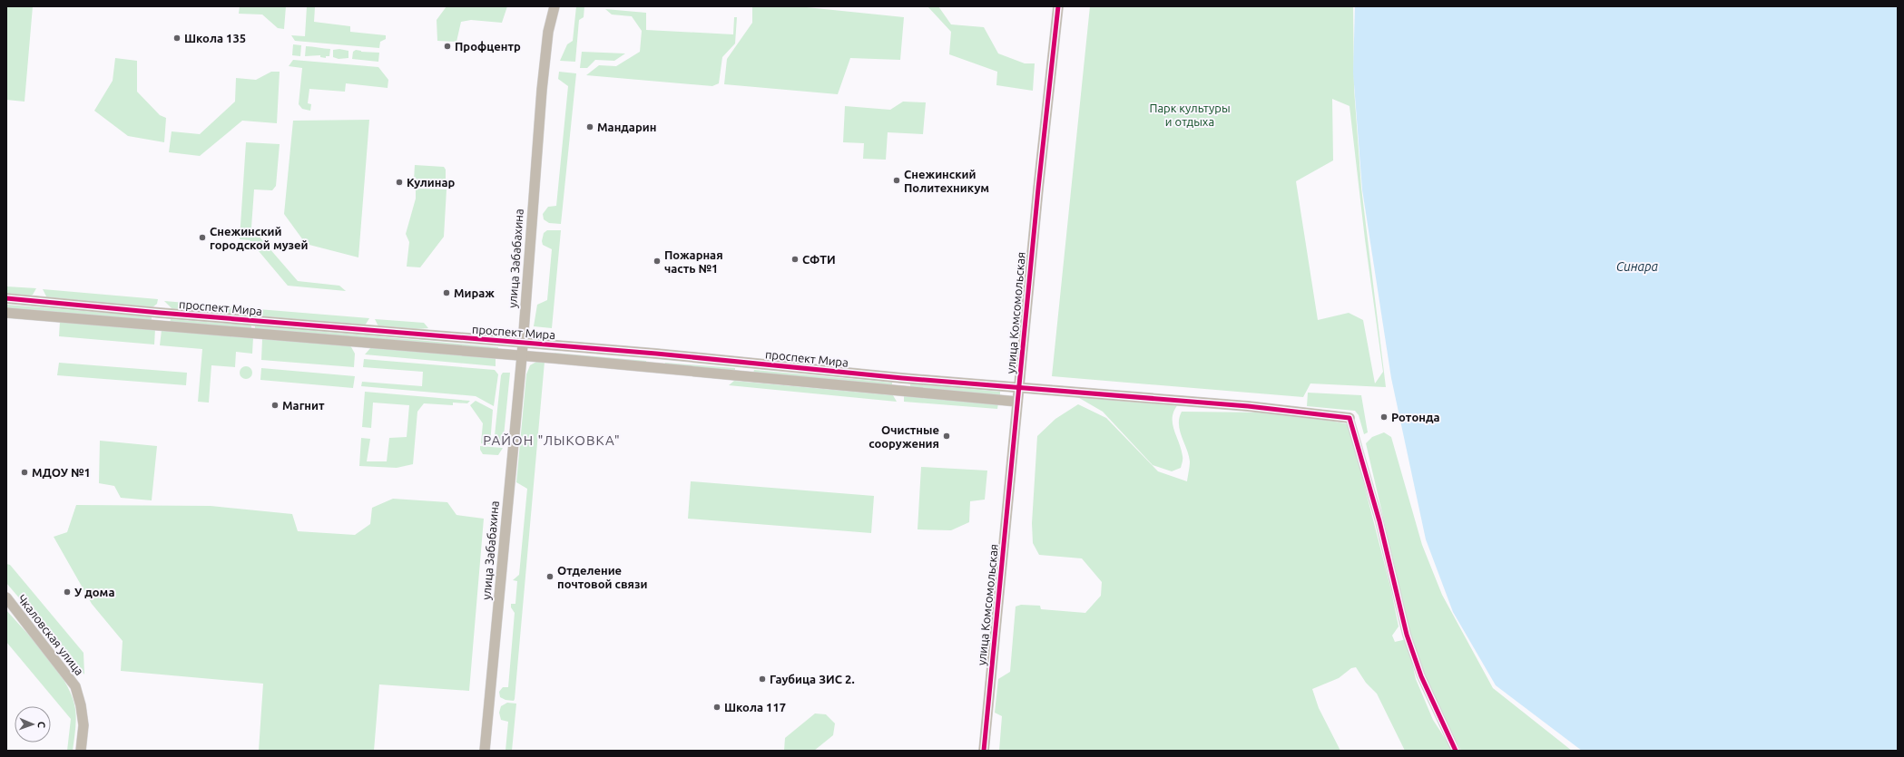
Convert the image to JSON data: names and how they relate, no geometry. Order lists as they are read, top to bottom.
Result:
{
  "streets": {
    "street": [
      "улица Забабахина",
      "проспект Мира",
      "улица Комсомольская",
      "Чкаловская улица"
    ]
  },
  "crossings": [
    ["улица Забабахина", "проспект Мира"],
    ["проспект Мира", "улица Комсомольская"]
  ],
  "districts": ["РАЙОН \"ЛЫКОВКА\""],
  "water": ["Синара"],
  "parks": ["Парк культуры и отдыха"],
  "places": [
    "Школа 135",
    "Профцентр",
    "Мандарин",
    "Снежинский Политехникум",
    "Кулинар",
    "Снежинский городской музей",
    "СФТИ",
    "Пожарная часть №1",
    "Мираж",
    "Магнит",
    "Ротонда",
    "Очистные сооружения",
    "МДОУ №1",
    "Отделение почтовой связи",
    "У дома",
    "Гаубица ЗИС 2.",
    "Школа 117"
  ],
  "north": "right"
}
